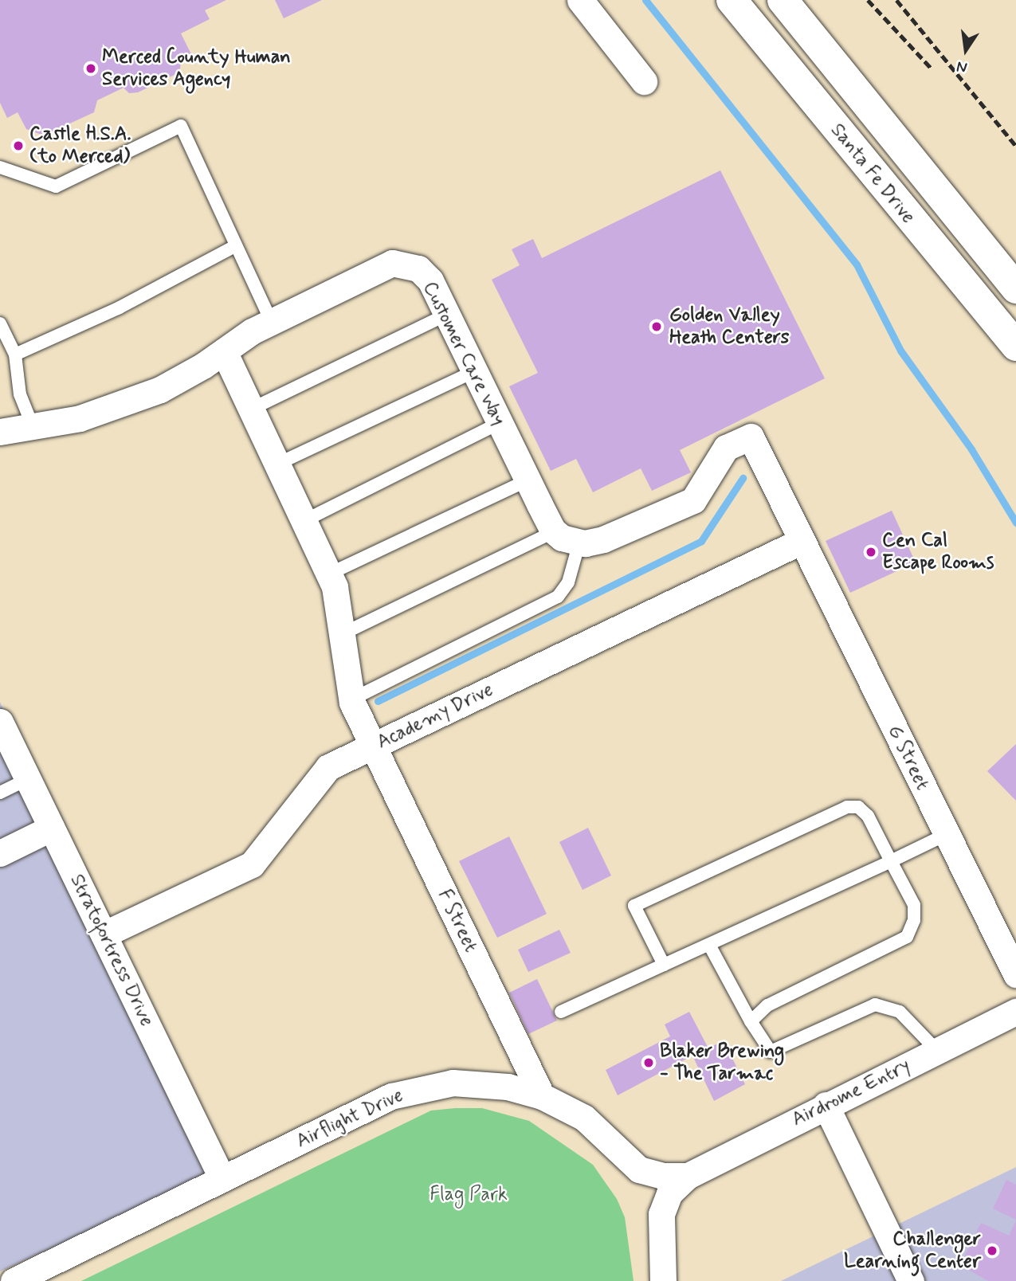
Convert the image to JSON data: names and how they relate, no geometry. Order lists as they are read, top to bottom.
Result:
{
  "streets": {
    "main road": ["Santa Fe Drive"],
    "street": [
      "Customer Care Way",
      "Academy Drive",
      "G Street",
      "F Street",
      "Stratofortress Drive",
      "Airdrome Entry",
      "Airflight Drive"
    ]
  },
  "crossings": [
    ["Customer Care Way", "F Street"],
    ["Academy Drive", "G Street"],
    ["Academy Drive", "F Street"],
    ["Academy Drive", "Stratofortress Drive"],
    ["F Street", "Airflight Drive"],
    ["Stratofortress Drive", "Airflight Drive"],
    ["Airdrome Entry", "Airflight Drive"]
  ],
  "parks": ["Flag Park"],
  "places": [
    "Merced County Human Services Agency",
    "Castle H.S.A. (to Merced)",
    "Golden Valley Heath Centers",
    "Cen Cal Escape Rooms",
    "Blaker Brewing - The Tarmac",
    "Challenger Learning Center"
  ],
  "north": "bottom"
}
